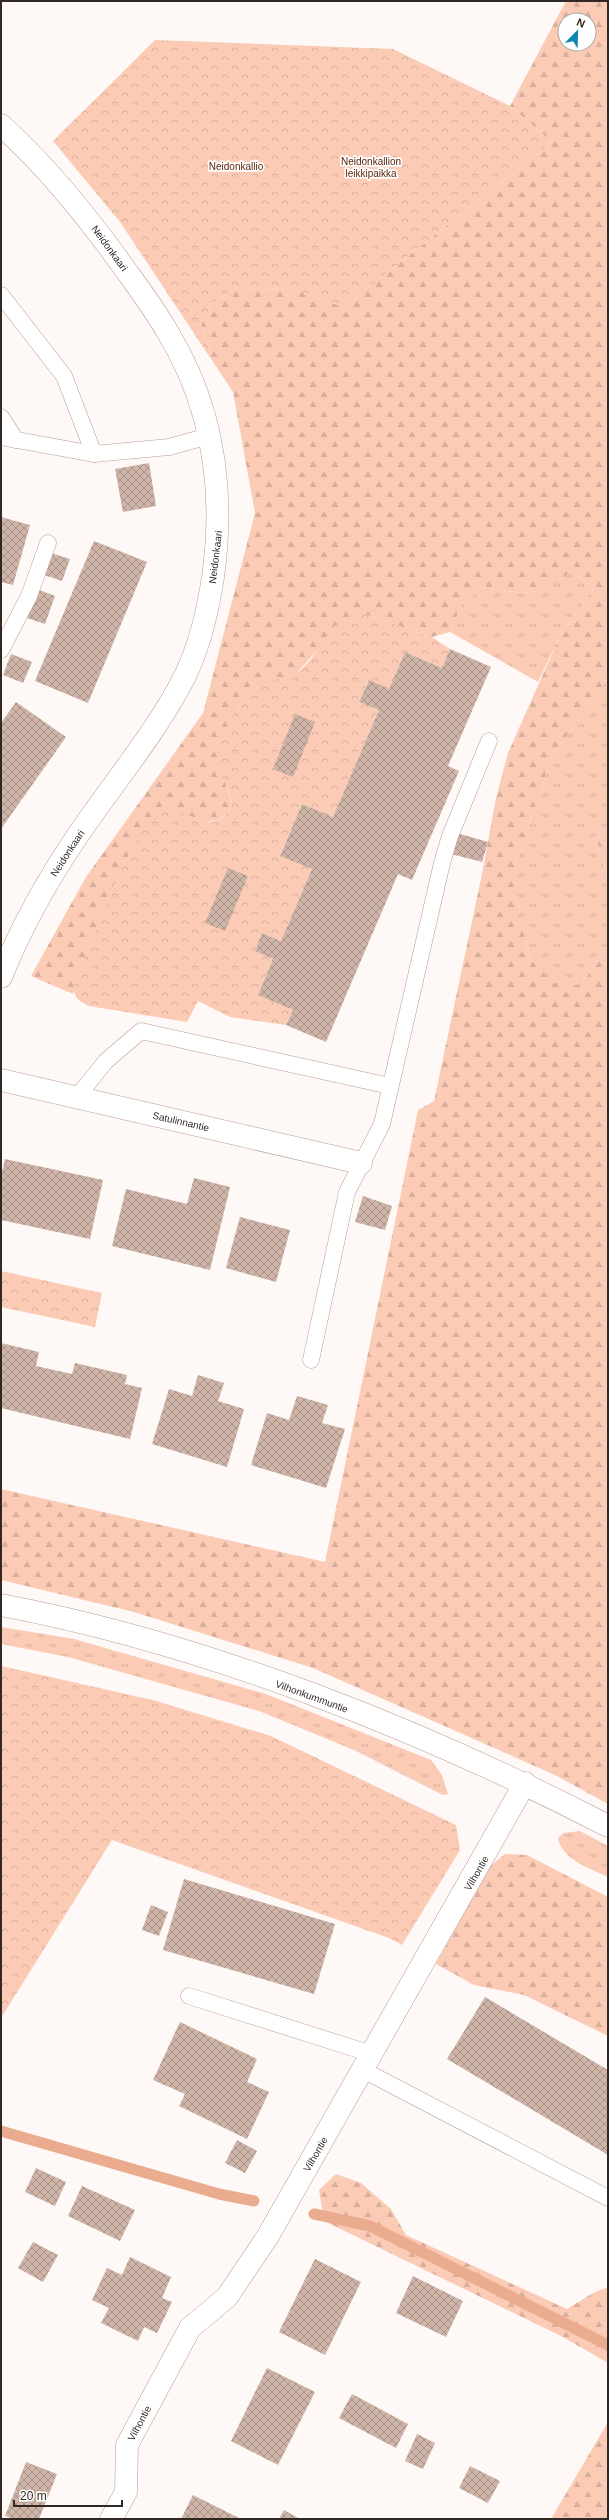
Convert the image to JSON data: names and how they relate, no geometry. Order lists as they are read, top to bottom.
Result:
{
  "streets": {
    "street": [
      "Neidonkaari",
      "Satulinnantie",
      "Vilhonkummuntie",
      "Vilhontie"
    ]
  },
  "crossings": [
    ["Vilhonkummuntie", "Vilhontie"]
  ],
  "parks": ["Neidonkallion leikkipaikka", "Neidonkallio"],
  "scale_bar": "20 m",
  "north": "top right"
}
